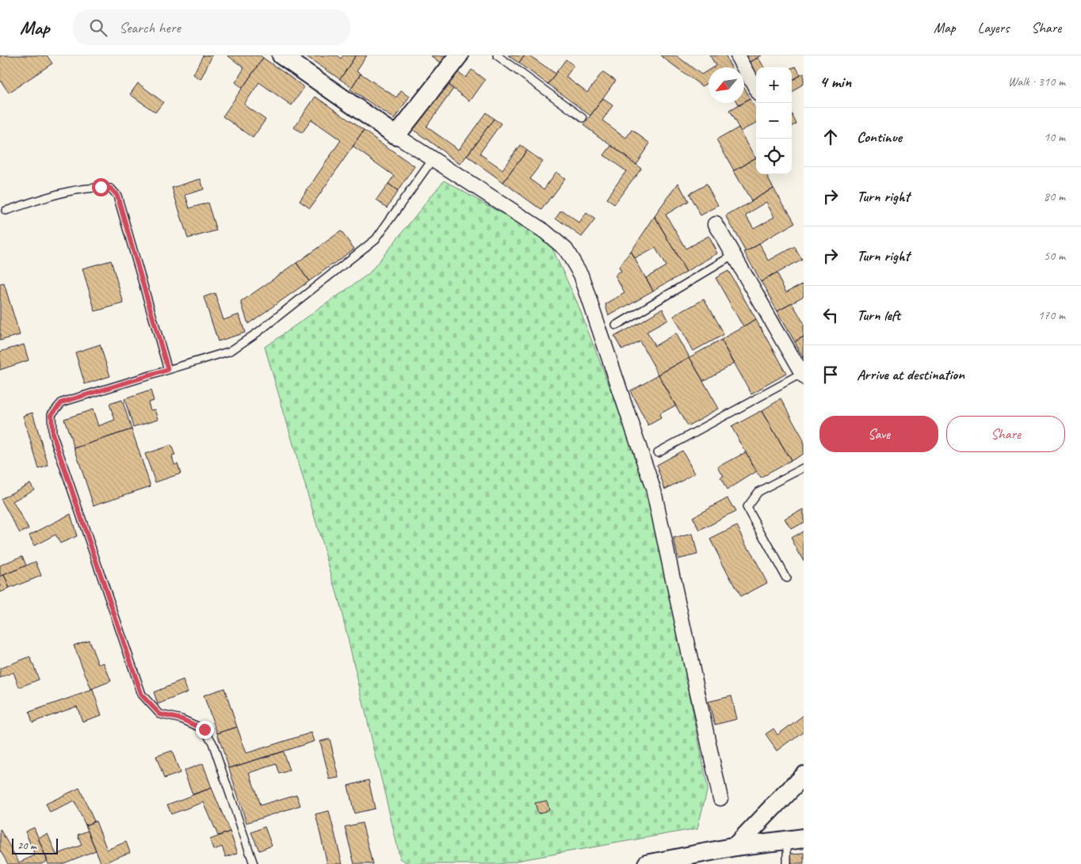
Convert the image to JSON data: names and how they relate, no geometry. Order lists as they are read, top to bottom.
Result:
{
  "scale_bar": "20 m",
  "north": "bottom left",
  "page": {
    "header": "Map",
    "search": "Search here",
    "nav": ["Map", "Layers", "Share"],
    "heading": ["4 min", "Walk · 310 m"],
    "map_buttons": ["+", "−"],
    "list": [
      ["Continue", "10 m"],
      ["Turn right", "80 m"],
      ["Turn right", "50 m"],
      ["Turn left", "170 m"],
      "Arrive at destination"
    ],
    "buttons": ["Save", "Share"],
    "scale": "20 m"
  }
}
